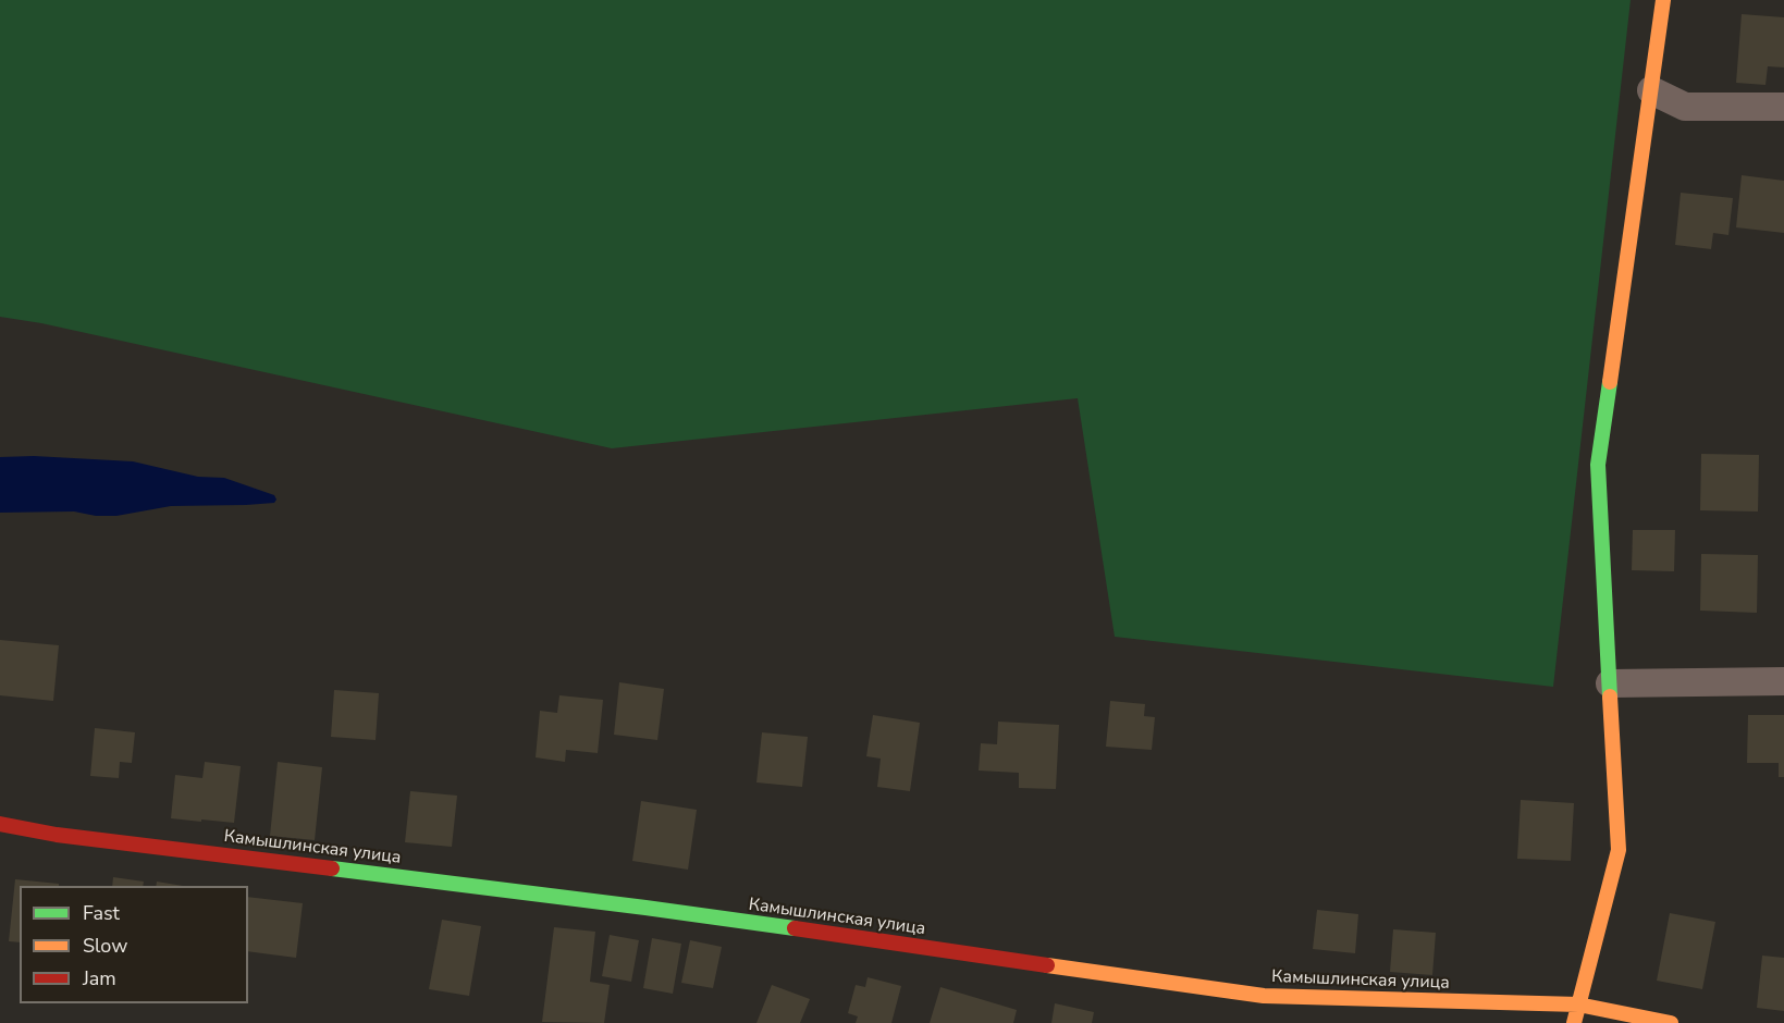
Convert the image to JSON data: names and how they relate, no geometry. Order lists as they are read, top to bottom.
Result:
{
  "streets": {
    "street": ["Камышлинская улица"]
  },
  "legend": ["Fast", "Slow", "Jam"]
}
